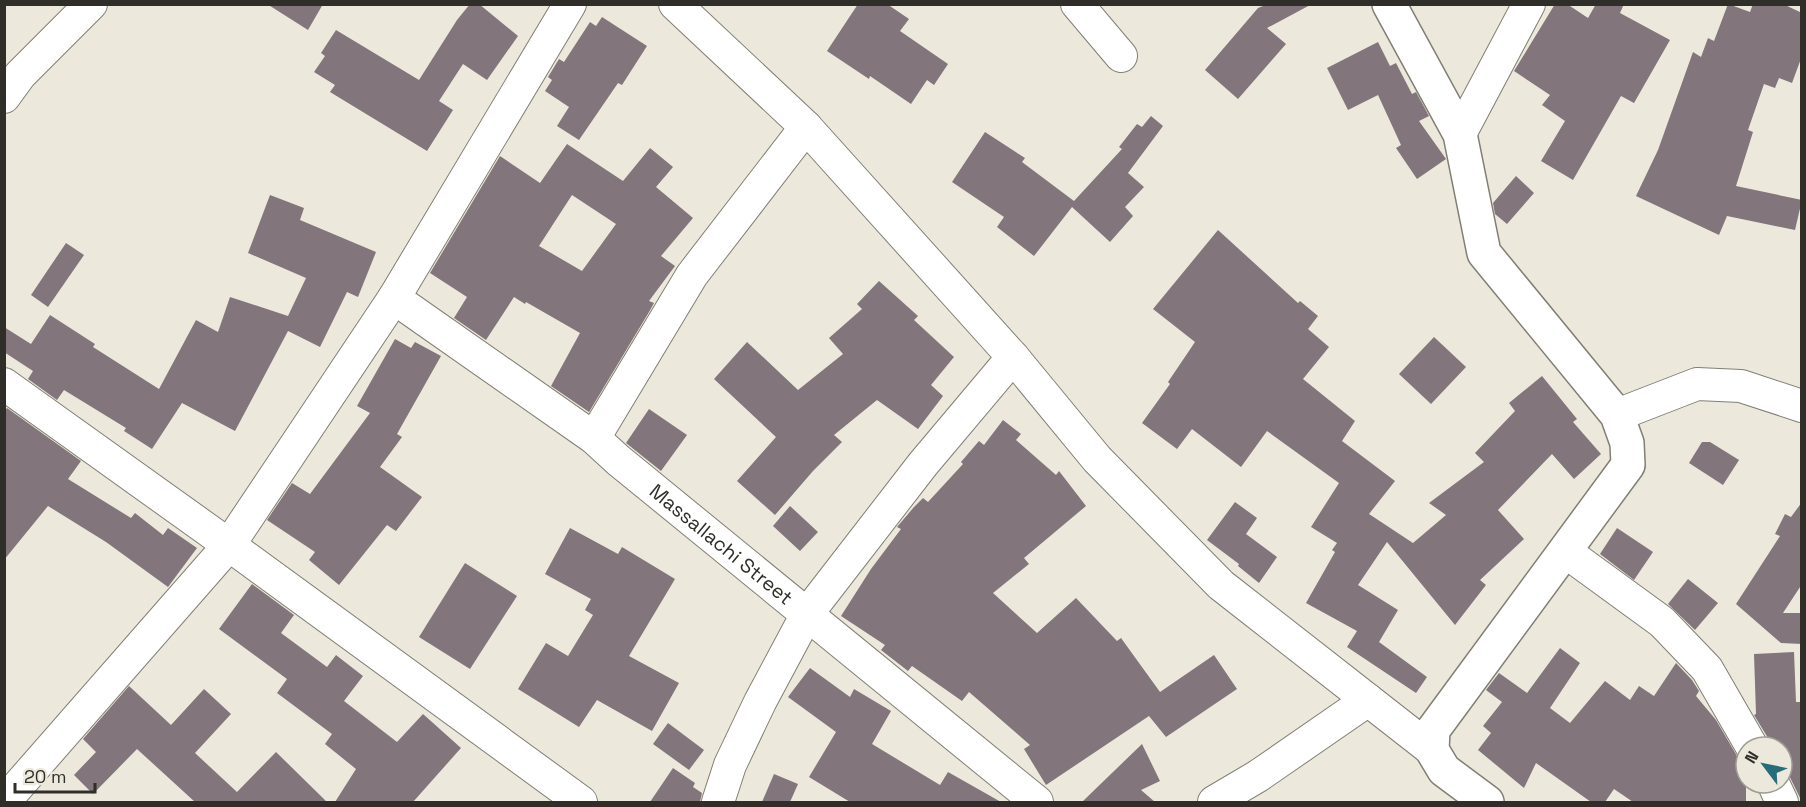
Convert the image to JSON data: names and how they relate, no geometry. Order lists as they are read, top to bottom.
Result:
{
  "streets": {
    "street": ["Massallachi Street"]
  },
  "scale_bar": "20 m",
  "north": "top left"
}
